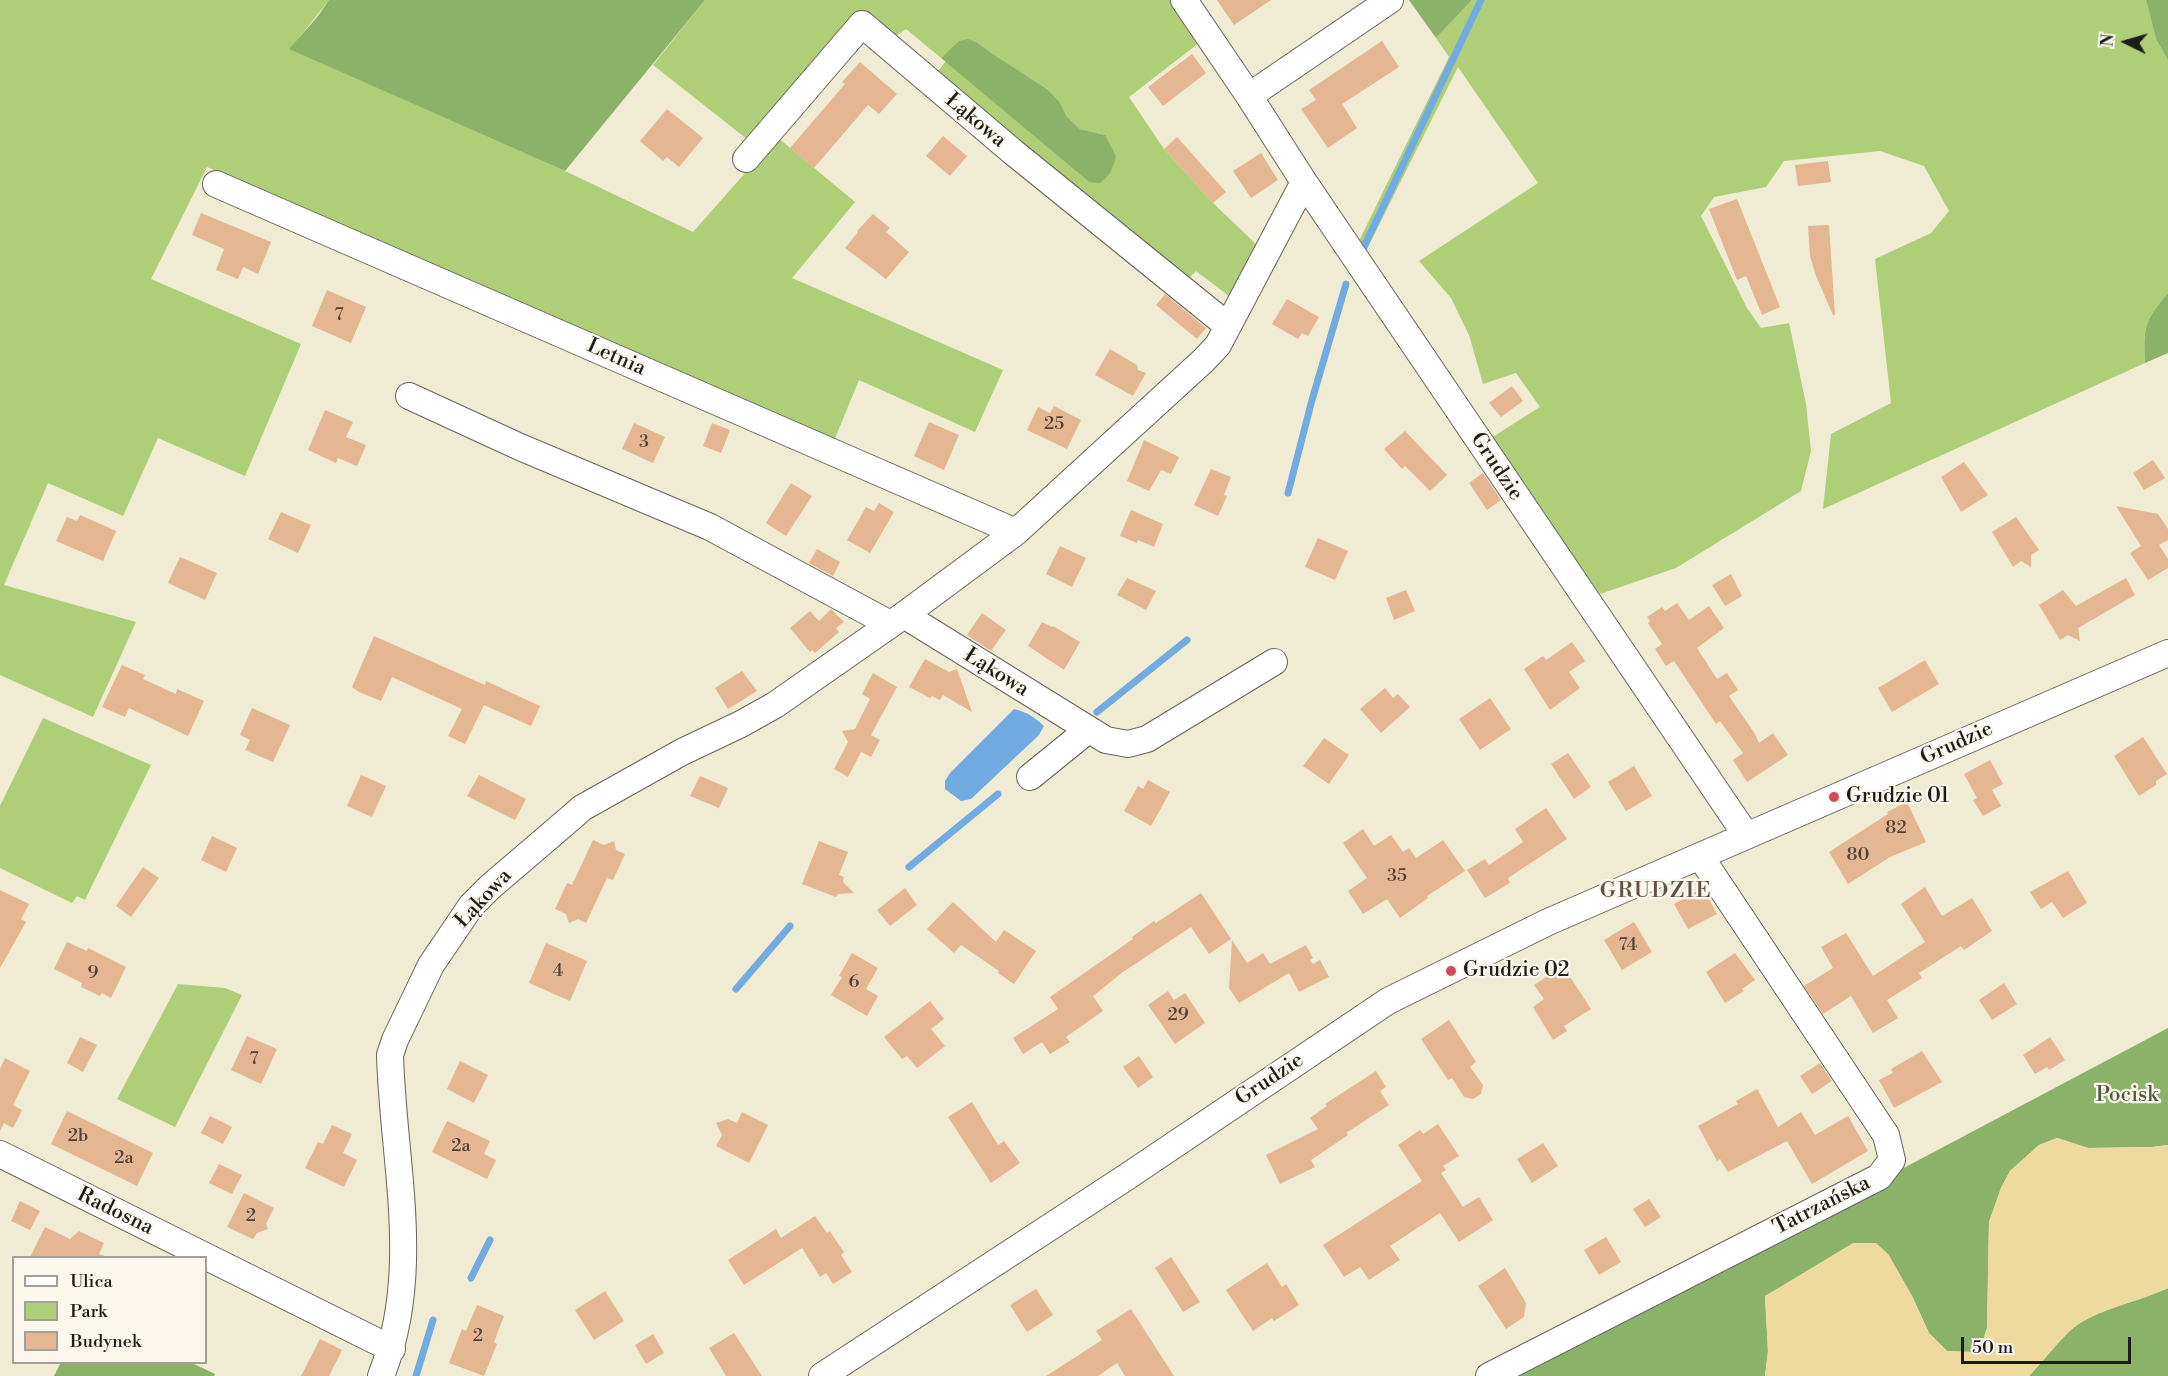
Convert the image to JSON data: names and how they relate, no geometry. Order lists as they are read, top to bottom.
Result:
{
  "streets": {
    "street": [
      "Łąkowa",
      "Letnia",
      "Grudzie",
      "Tatrzańska",
      "Radosna"
    ]
  },
  "crossings": [
    ["Łąkowa", "Letnia"],
    ["Łąkowa", "Grudzie"],
    ["Łąkowa", "Radosna"],
    ["Grudzie", "Tatrzańska"]
  ],
  "districts": ["GRUDZIE"],
  "parks": ["Pocisk"],
  "places": ["Grudzie 01", "Grudzie 02"],
  "house_numbers": [
    "7",
    "25",
    "3",
    "82",
    "80",
    "35",
    "74",
    "4",
    "9",
    "6",
    "29",
    "7",
    "2b",
    "2a",
    "2a",
    "2",
    "2"
  ],
  "legend": ["Ulica", "Park", "Budynek"],
  "scale_bar": "50 m",
  "north": "left"
}
